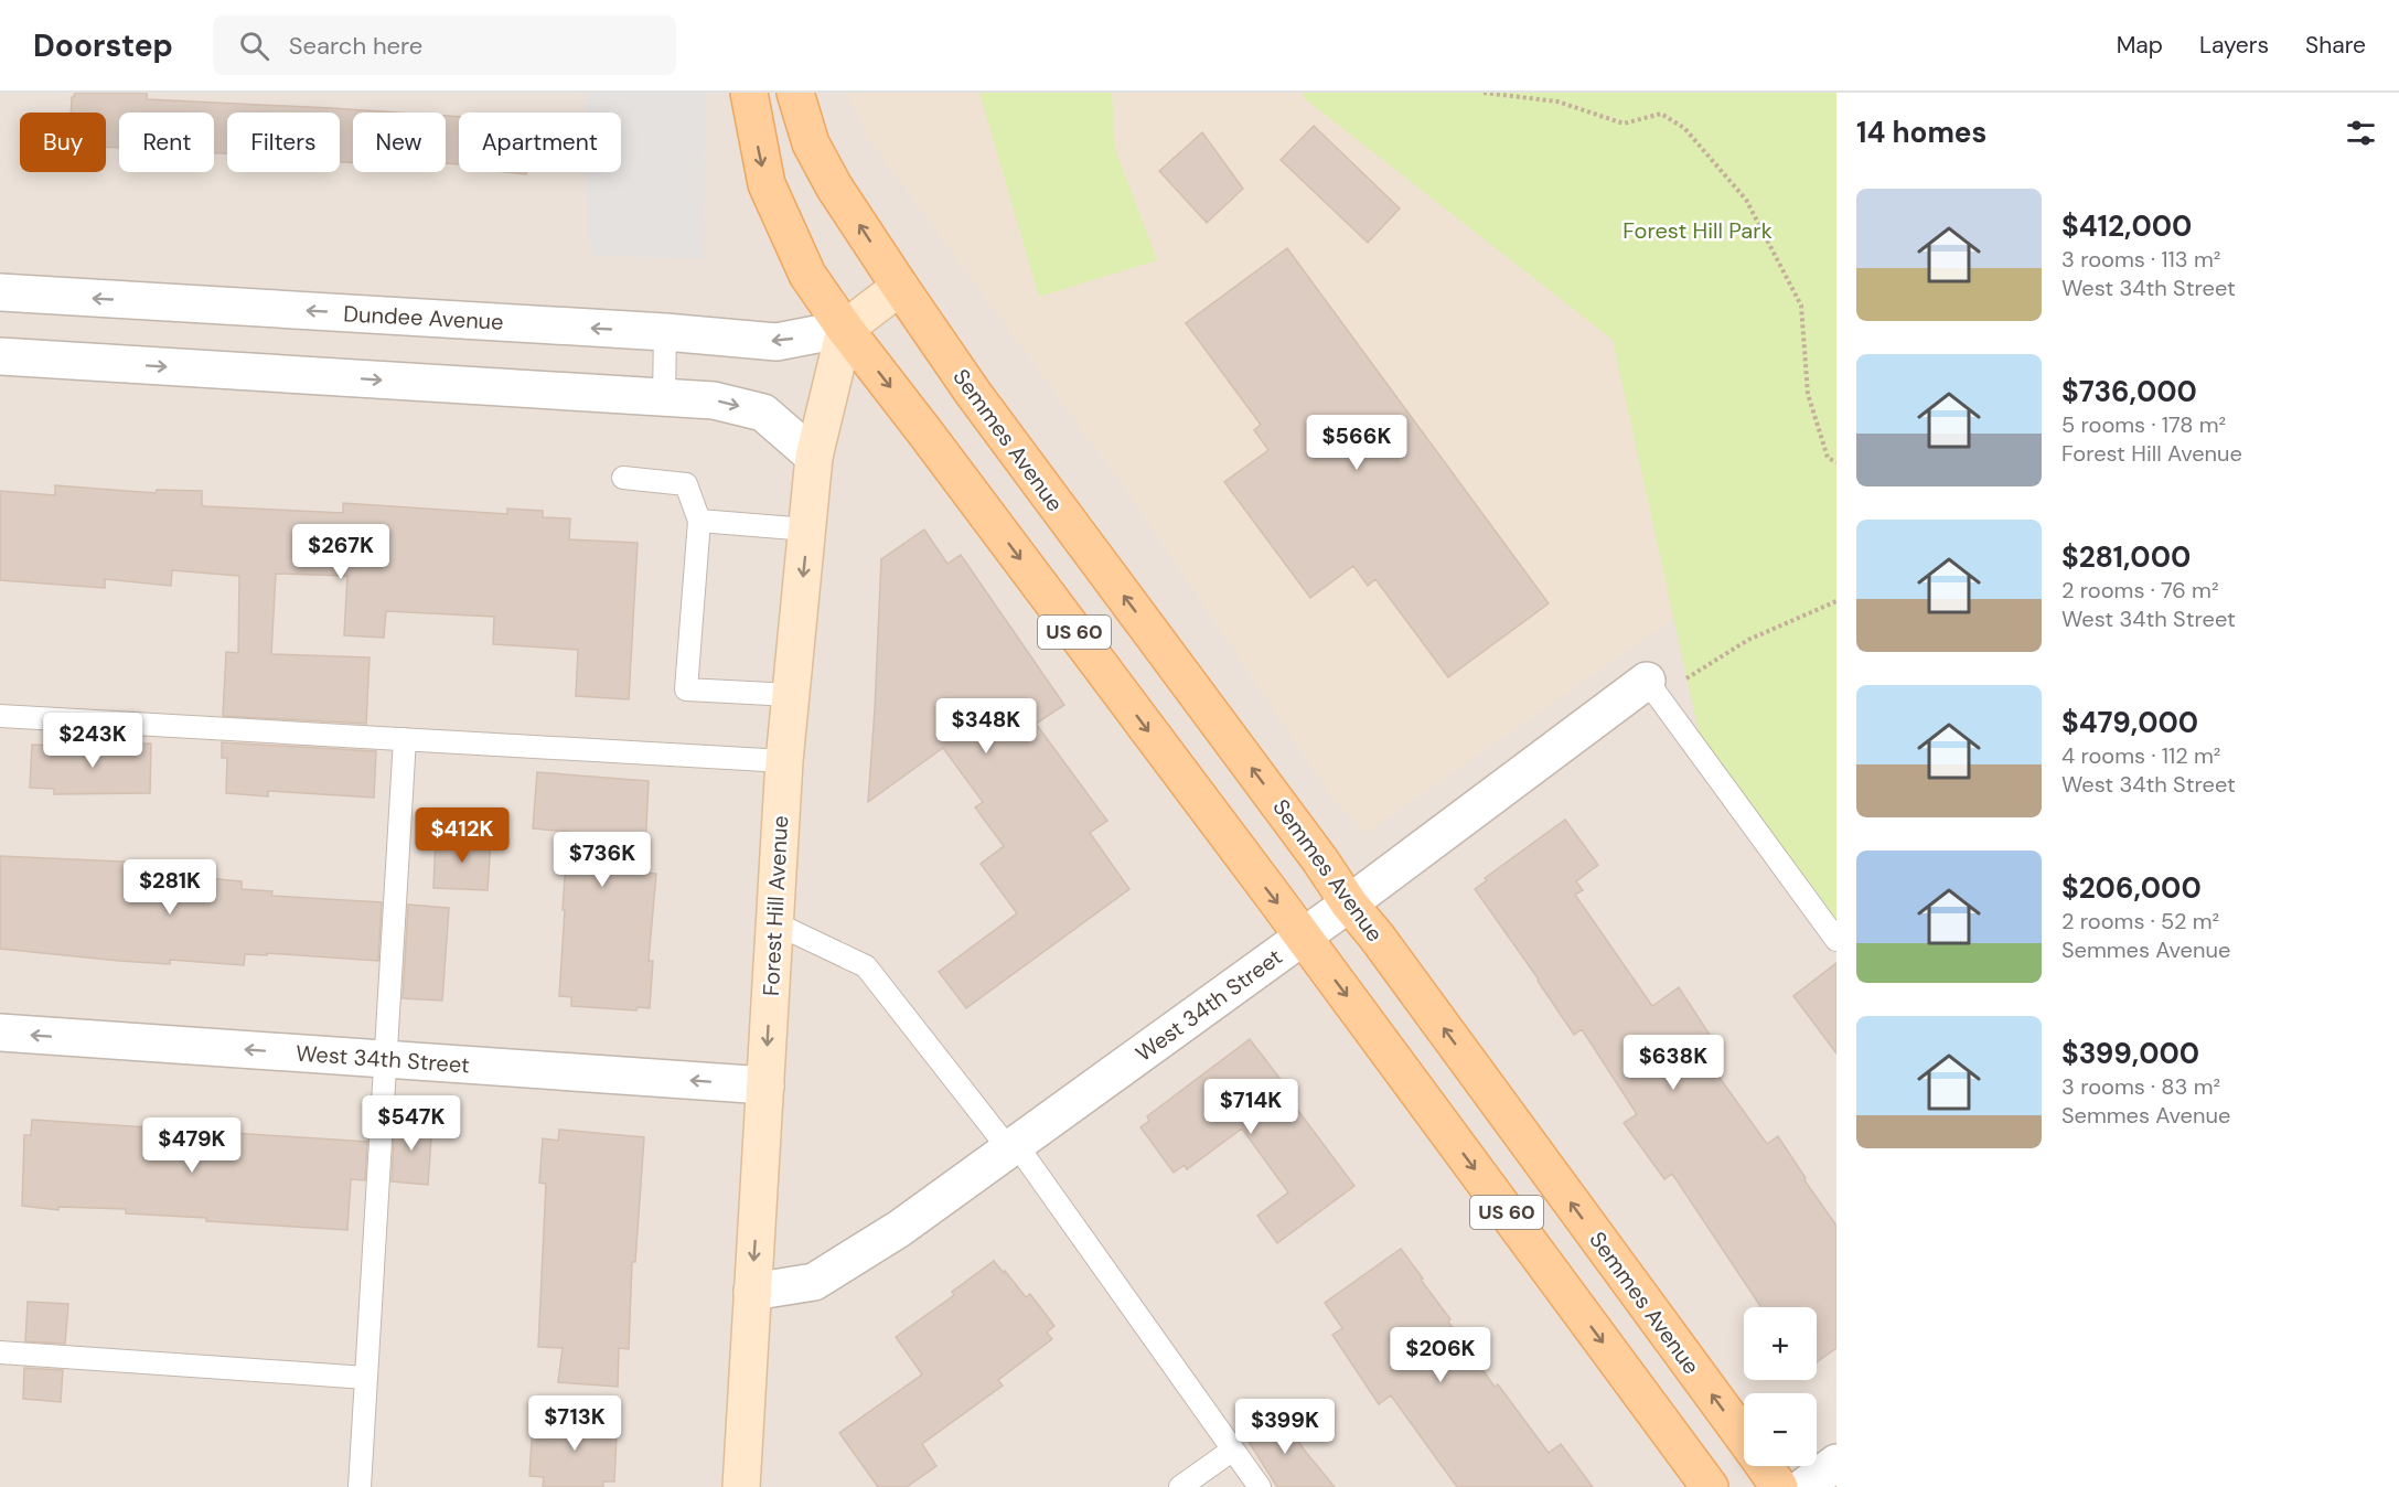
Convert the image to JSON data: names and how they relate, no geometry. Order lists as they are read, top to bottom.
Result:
{
  "streets": {
    "main road": ["Semmes Avenue", "US 60"],
    "street": ["Dundee Avenue", "Forest Hill Avenue", "West 34th Street"]
  },
  "crossings": [
    ["Dundee Avenue", "US 60"],
    ["Dundee Avenue", "Forest Hill Avenue"],
    ["Semmes Avenue", "US 60"],
    ["Semmes Avenue", "West 34th Street"],
    ["US 60", "Forest Hill Avenue"],
    ["US 60", "West 34th Street"],
    ["Forest Hill Avenue", "West 34th Street"]
  ],
  "one_way": ["Forest Hill Avenue", "West 34th Street"],
  "parks": ["Forest Hill Park"],
  "page": {
    "header": "Doorstep",
    "search": "Search here",
    "nav": ["Map", "Layers", "Share"],
    "heading": "14 homes",
    "chip": [
      "Buy",
      "Rent",
      "Filters",
      "New",
      "Apartment"
    ],
    "list": [
      {
        "name": "$412,000",
        "note": "3 rooms · 113 m² · West 34th Street"
      },
      {
        "name": "$736,000",
        "note": "5 rooms · 178 m² · Forest Hill Avenue"
      },
      {
        "name": "$281,000",
        "note": "2 rooms · 76 m² · West 34th Street"
      },
      {
        "name": "$479,000",
        "note": "4 rooms · 112 m² · West 34th Street"
      },
      {
        "name": "$206,000",
        "note": "2 rooms · 52 m² · Semmes Avenue"
      },
      {
        "name": "$399,000",
        "note": "3 rooms · 83 m² · Semmes Avenue"
      }
    ],
    "price": [
      "$566K",
      "$267K",
      "$348K",
      "$243K",
      "$412K",
      "$736K",
      "$281K",
      "$638K",
      "$714K",
      "$547K",
      "$479K",
      "$206K",
      "$713K",
      "$399K"
    ],
    "map_buttons": ["+", "−"]
  }
}
